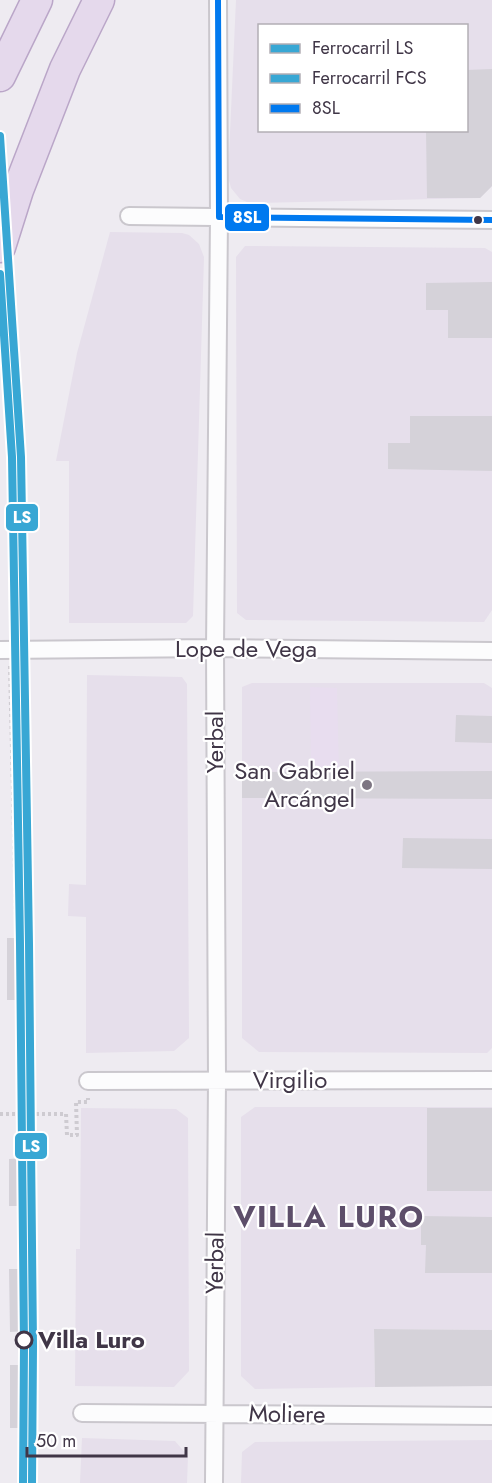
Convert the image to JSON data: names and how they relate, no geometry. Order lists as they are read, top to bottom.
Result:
{
  "streets": {
    "street": [
      "Lope de Vega",
      "Yerbal",
      "Virgilio",
      "Moliere"
    ]
  },
  "crossings": [
    ["Lope de Vega", "Yerbal"],
    ["Yerbal", "Virgilio"],
    ["Yerbal", "Moliere"]
  ],
  "districts": ["VILLA LURO"],
  "places": ["San Gabriel Arcángel", "Villa Luro"],
  "lines": ["transit line 8SL", "rail line LS", "rail line FCS"],
  "legend": ["Ferrocarril LS", "Ferrocarril FCS", "8SL"],
  "scale_bar": "50 m"
}
